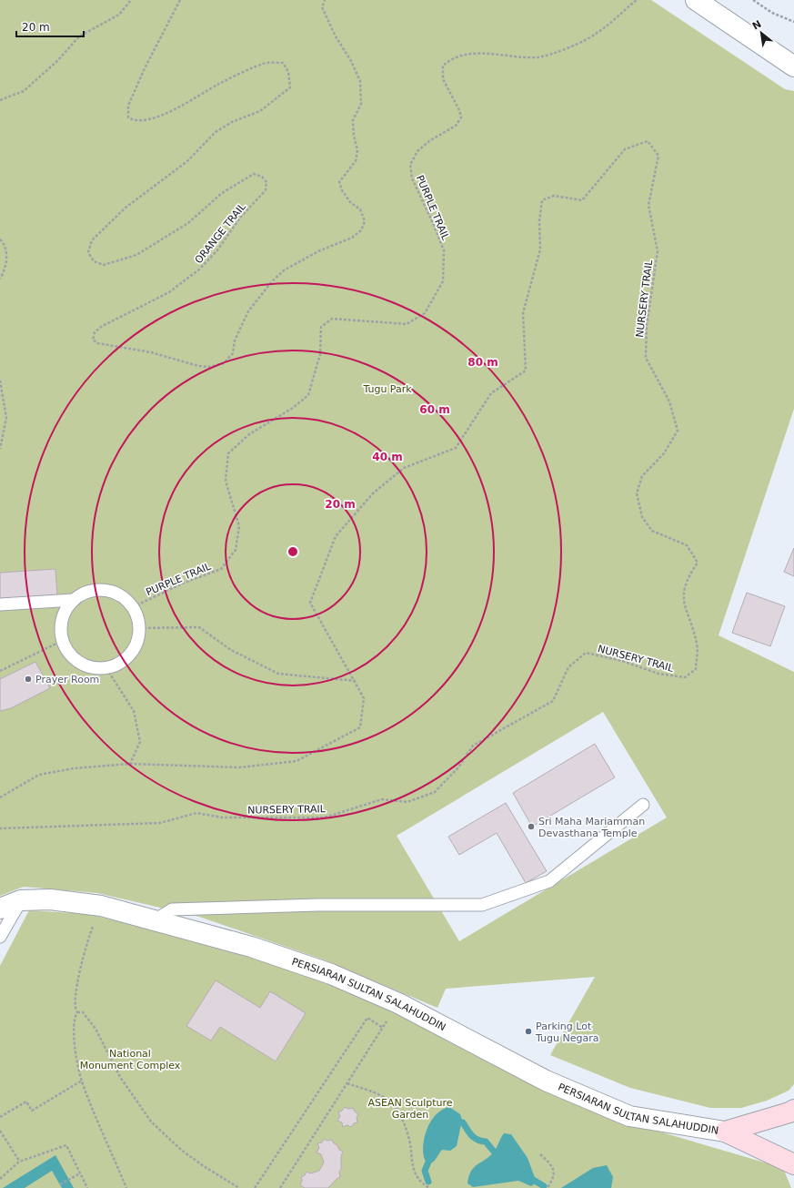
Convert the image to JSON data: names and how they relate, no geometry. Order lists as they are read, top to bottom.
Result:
{
  "streets": {
    "street": ["PERSIARAN SULTAN SALAHUDDIN"],
    "path": ["PURPLE TRAIL", "ORANGE TRAIL", "NURSERY TRAIL"]
  },
  "parks": ["Tugu Park", "National Monument Complex", "ASEAN Sculpture Garden"],
  "places": ["Prayer Room", "Sri Maha Mariamman Devasthana Temple", "Parking Lot Tugu Negara"],
  "scale_bar": "20 m",
  "north": "top left",
  "rings": [
    "80 m",
    "60 m",
    "40 m",
    "20 m"
  ]
}
